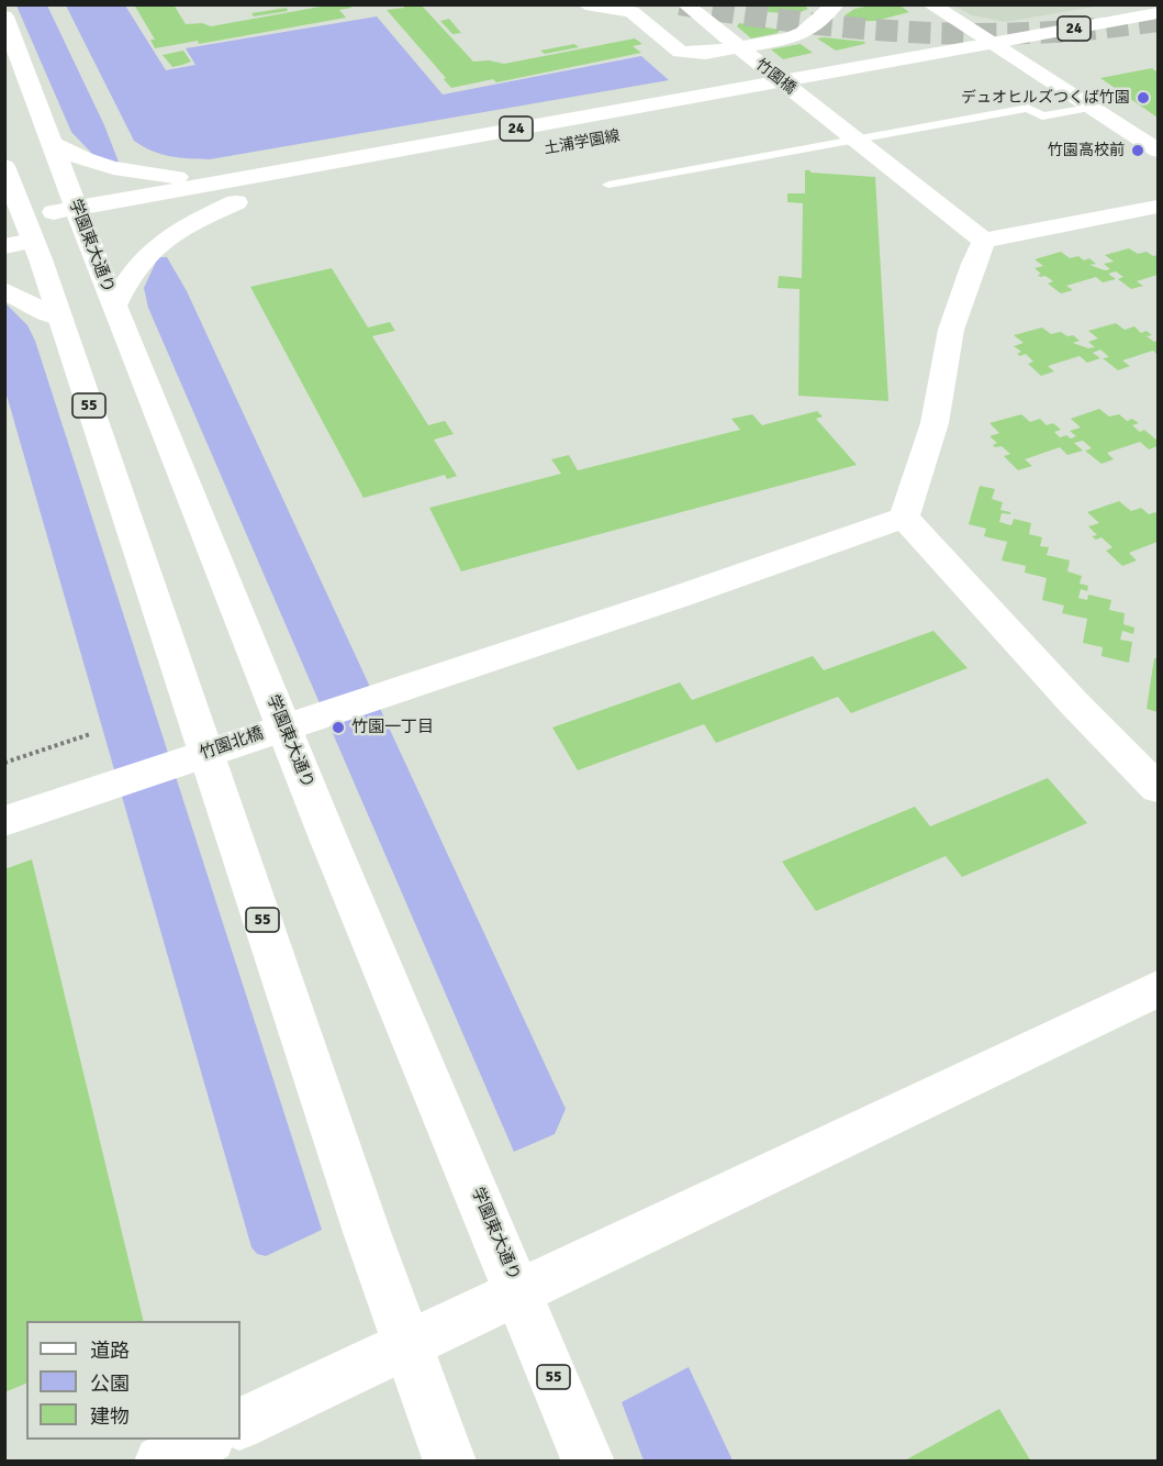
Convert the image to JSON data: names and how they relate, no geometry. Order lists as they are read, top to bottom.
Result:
{
  "streets": {
    "main road": [
      "24",
      "竹園橋",
      "土浦学園線",
      "学園東大通り",
      "55",
      "竹園北橋"
    ]
  },
  "crossings": [
    ["土浦学園線", "学園東大通り"],
    ["土浦学園線", "55"]
  ],
  "places": ["デュオヒルズつくば竹園", "竹園高校前", "竹園一丁目"],
  "legend": ["道路", "公園", "建物"]
}
